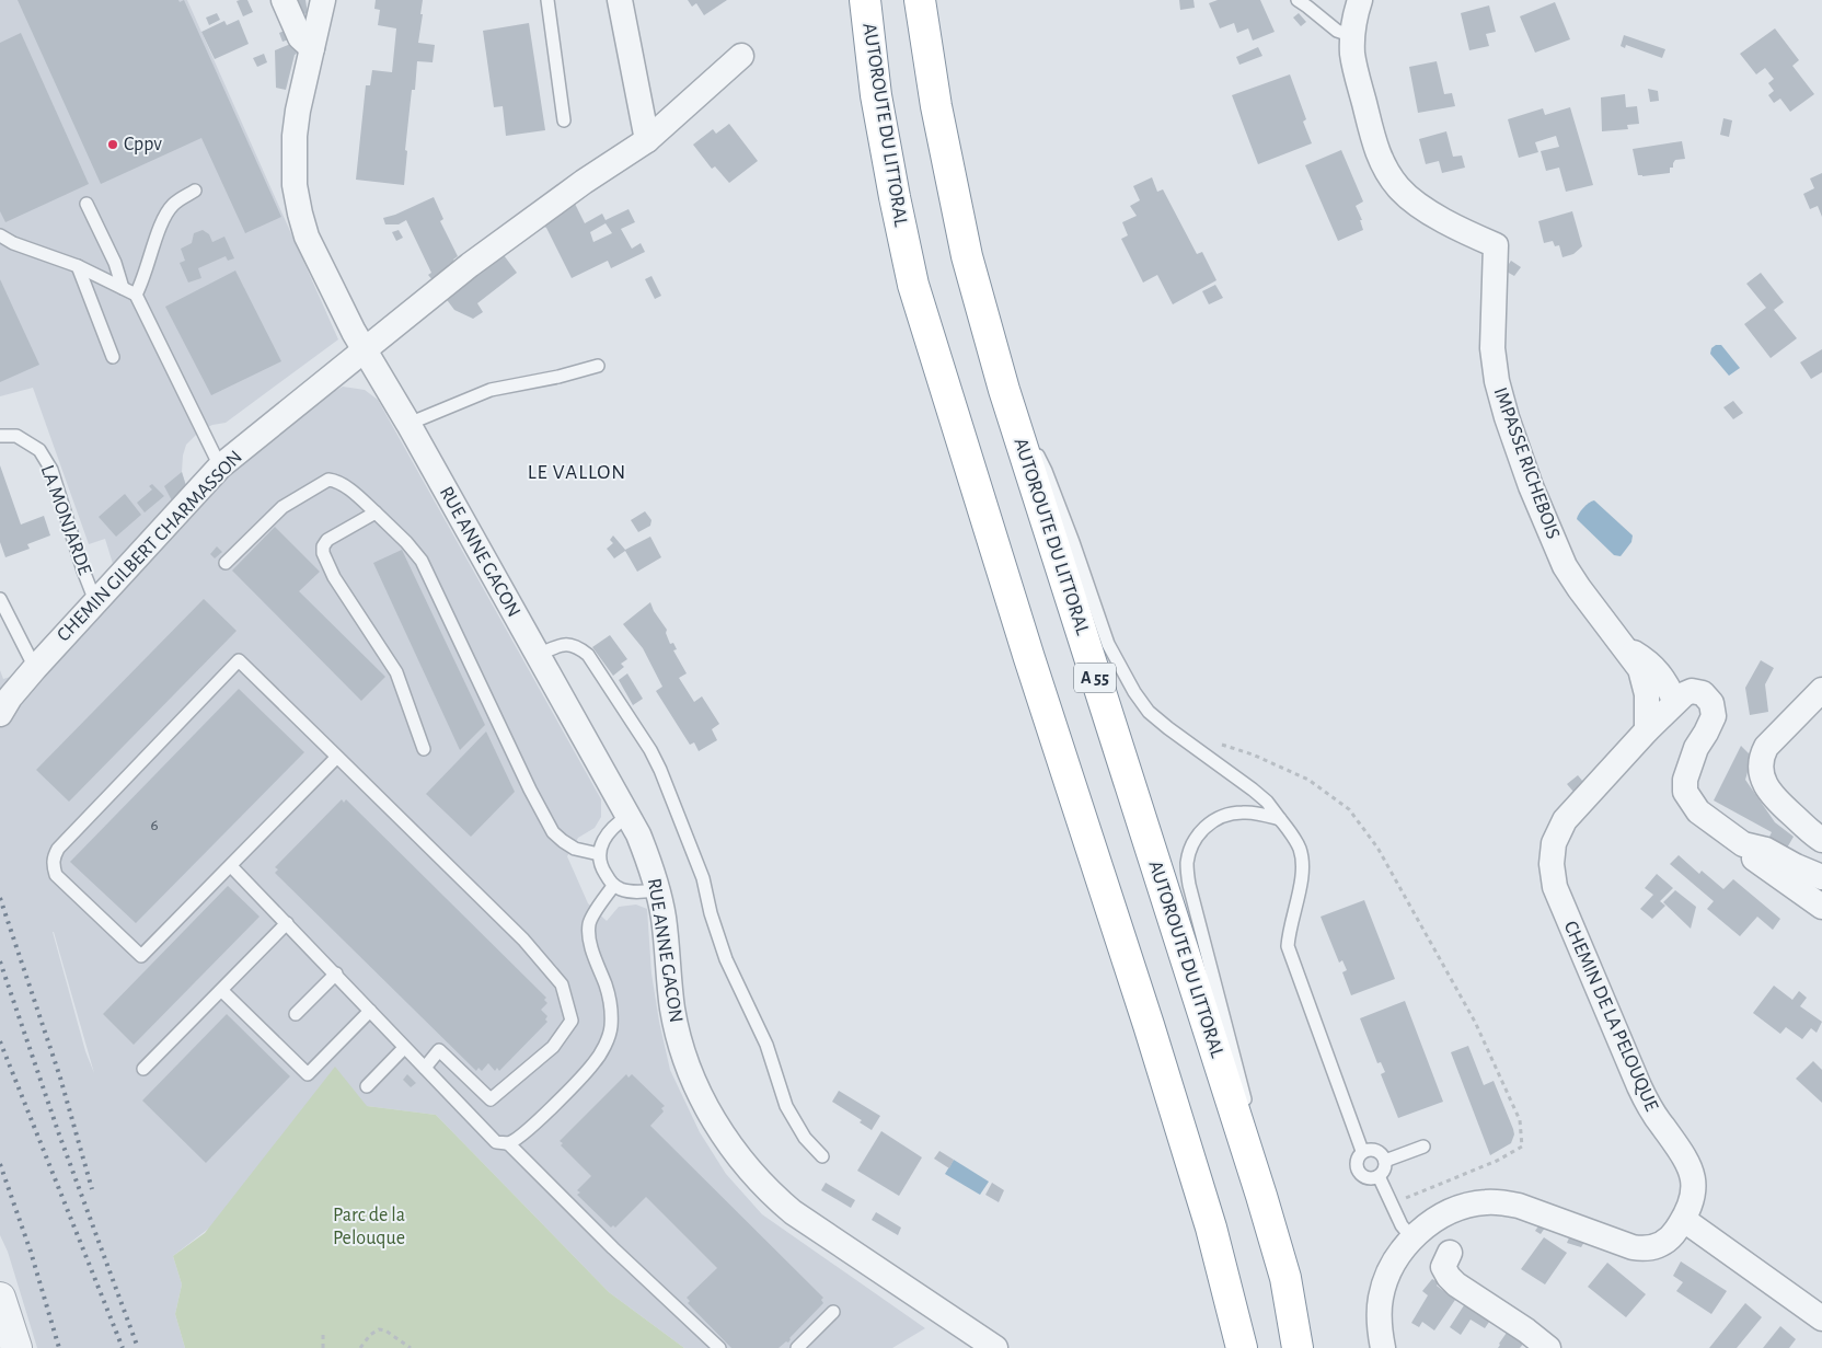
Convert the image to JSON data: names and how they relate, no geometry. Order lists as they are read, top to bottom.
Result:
{
  "streets": {
    "highway": ["AUTOROUTE DU LITTORAL", "A 55"],
    "street": [
      "IMPASSE RICHEBOIS",
      "CHEMIN GILBERT CHARMASSON",
      "RUE ANNE GACON",
      "CHEMIN DE LA PELOUQUE"
    ],
    "lane": ["LA MONJARDE"]
  },
  "crossings": [
    ["IMPASSE RICHEBOIS", "CHEMIN DE LA PELOUQUE"],
    ["LA MONJARDE", "CHEMIN GILBERT CHARMASSON"],
    ["CHEMIN GILBERT CHARMASSON", "RUE ANNE GACON"]
  ],
  "districts": ["LE VALLON"],
  "parks": ["Parc de la Pelouque"],
  "places": ["Cppv"],
  "house_numbers": ["6"]
}
